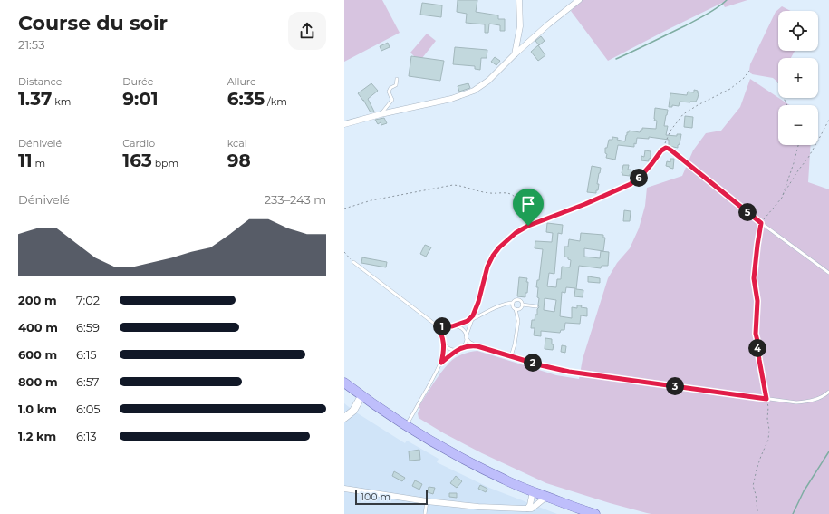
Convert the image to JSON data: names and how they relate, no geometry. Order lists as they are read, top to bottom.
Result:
{
  "scale_bar": "100 m",
  "page": {
    "heading": ["Course du soir", "21:53"],
    "map_buttons": ["+", "−"],
    "stats": [
      ["Distance", "1.37 km"],
      ["Durée", "9:01"],
      ["Allure", "6:35 /km"],
      ["Dénivelé", "11 m"],
      ["Cardio", "163 bpm"],
      ["kcal", "98"]
    ],
    "pins": [
      "6",
      "5",
      "1",
      "4",
      "2",
      "3"
    ],
    "chart": ["Dénivelé", "233–243 m"],
    "list": [
      {
        "name": "200 m",
        "note": "7:02"
      },
      {
        "name": "400 m",
        "note": "6:59"
      },
      {
        "name": "600 m",
        "note": "6:15"
      },
      {
        "name": "800 m",
        "note": "6:57"
      },
      {
        "name": "1.0 km",
        "note": "6:05"
      },
      {
        "name": "1.2 km",
        "note": "6:13"
      }
    ],
    "scale": "100 m"
  }
}
